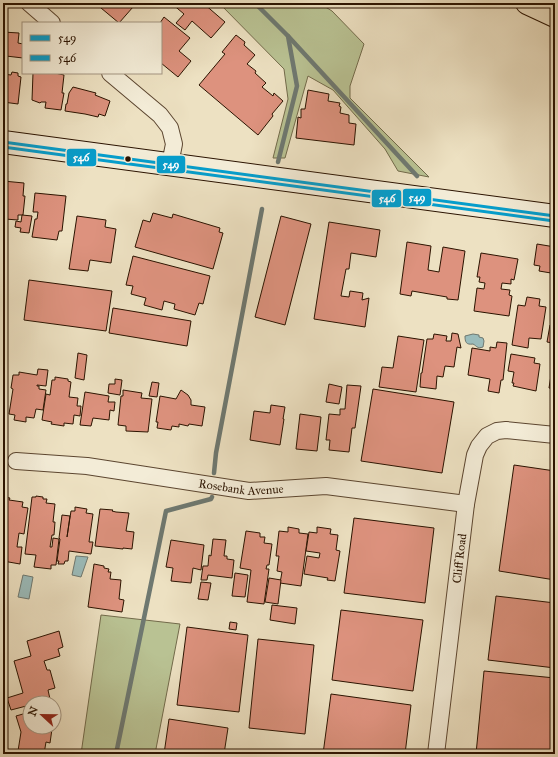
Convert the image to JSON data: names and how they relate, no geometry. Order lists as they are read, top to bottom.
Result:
{
  "streets": {
    "street": ["Rosebank Avenue", "Cliff Road"]
  },
  "crossings": [
    ["Rosebank Avenue", "Cliff Road"]
  ],
  "lines": ["transit line 549", "transit line 546"],
  "legend": ["549", "546"],
  "north": "left"
}
